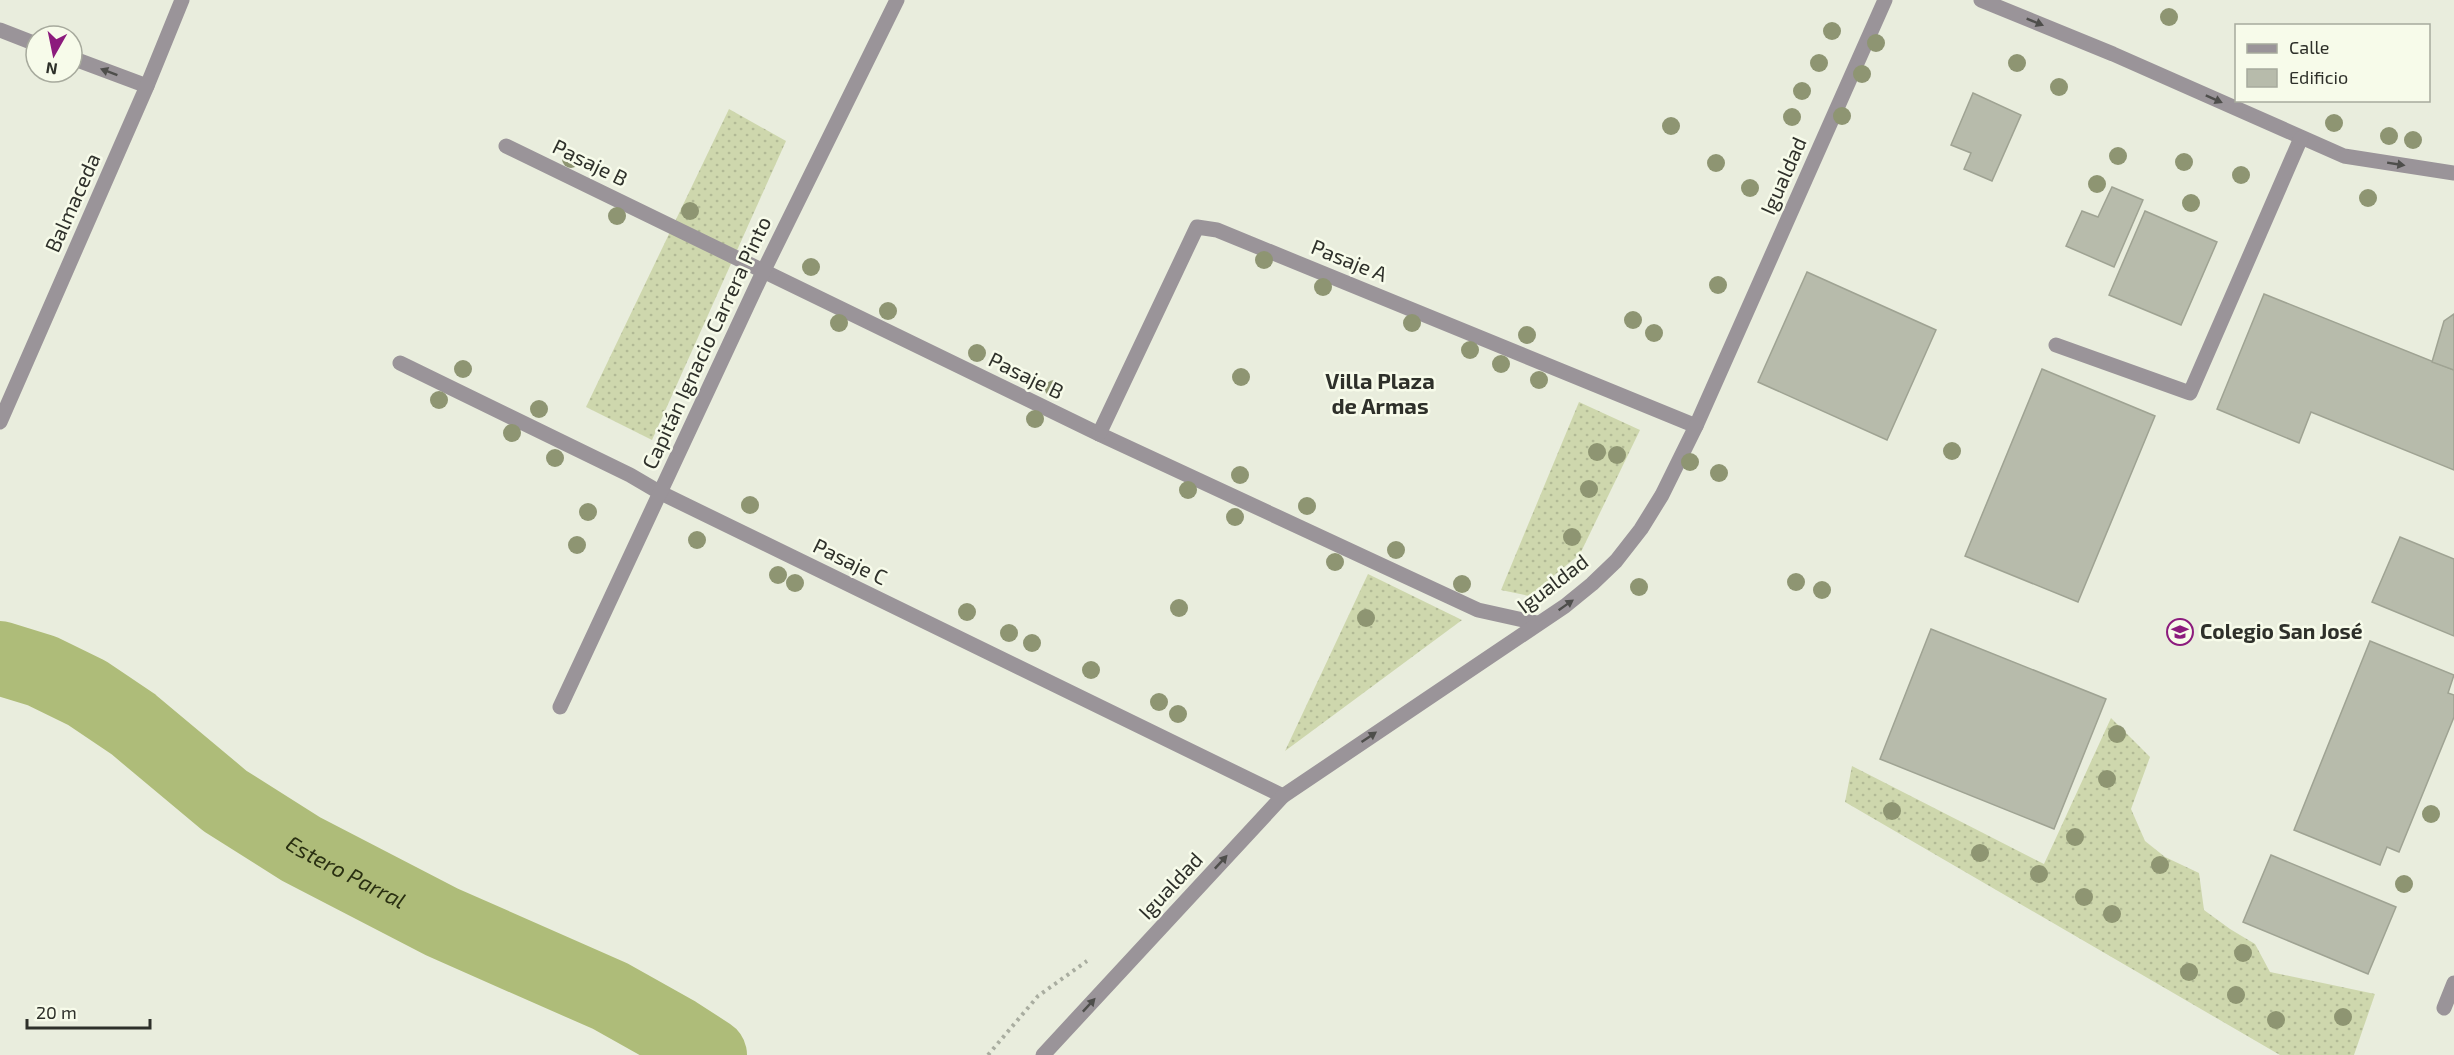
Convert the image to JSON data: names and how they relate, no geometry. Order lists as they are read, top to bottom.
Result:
{
  "streets": {
    "street": [
      "Pasaje B",
      "Igualdad",
      "Balmaceda",
      "Pasaje A",
      "Capitán Ignacio Carrera Pinto",
      "Pasaje C"
    ]
  },
  "crossings": [
    ["Pasaje B", "Igualdad"],
    ["Pasaje B", "Pasaje A"],
    ["Pasaje B", "Capitán Ignacio Carrera Pinto"],
    ["Igualdad", "Pasaje A"],
    ["Igualdad", "Pasaje C"],
    ["Capitán Ignacio Carrera Pinto", "Pasaje C"]
  ],
  "one_way": ["Igualdad"],
  "districts": ["Villa Plaza de Armas"],
  "water": ["Estero Parral"],
  "places": {
    "school or university": ["Colegio San José"]
  },
  "legend": ["Calle", "Edificio"],
  "scale_bar": "20 m",
  "north": "bottom"
}
